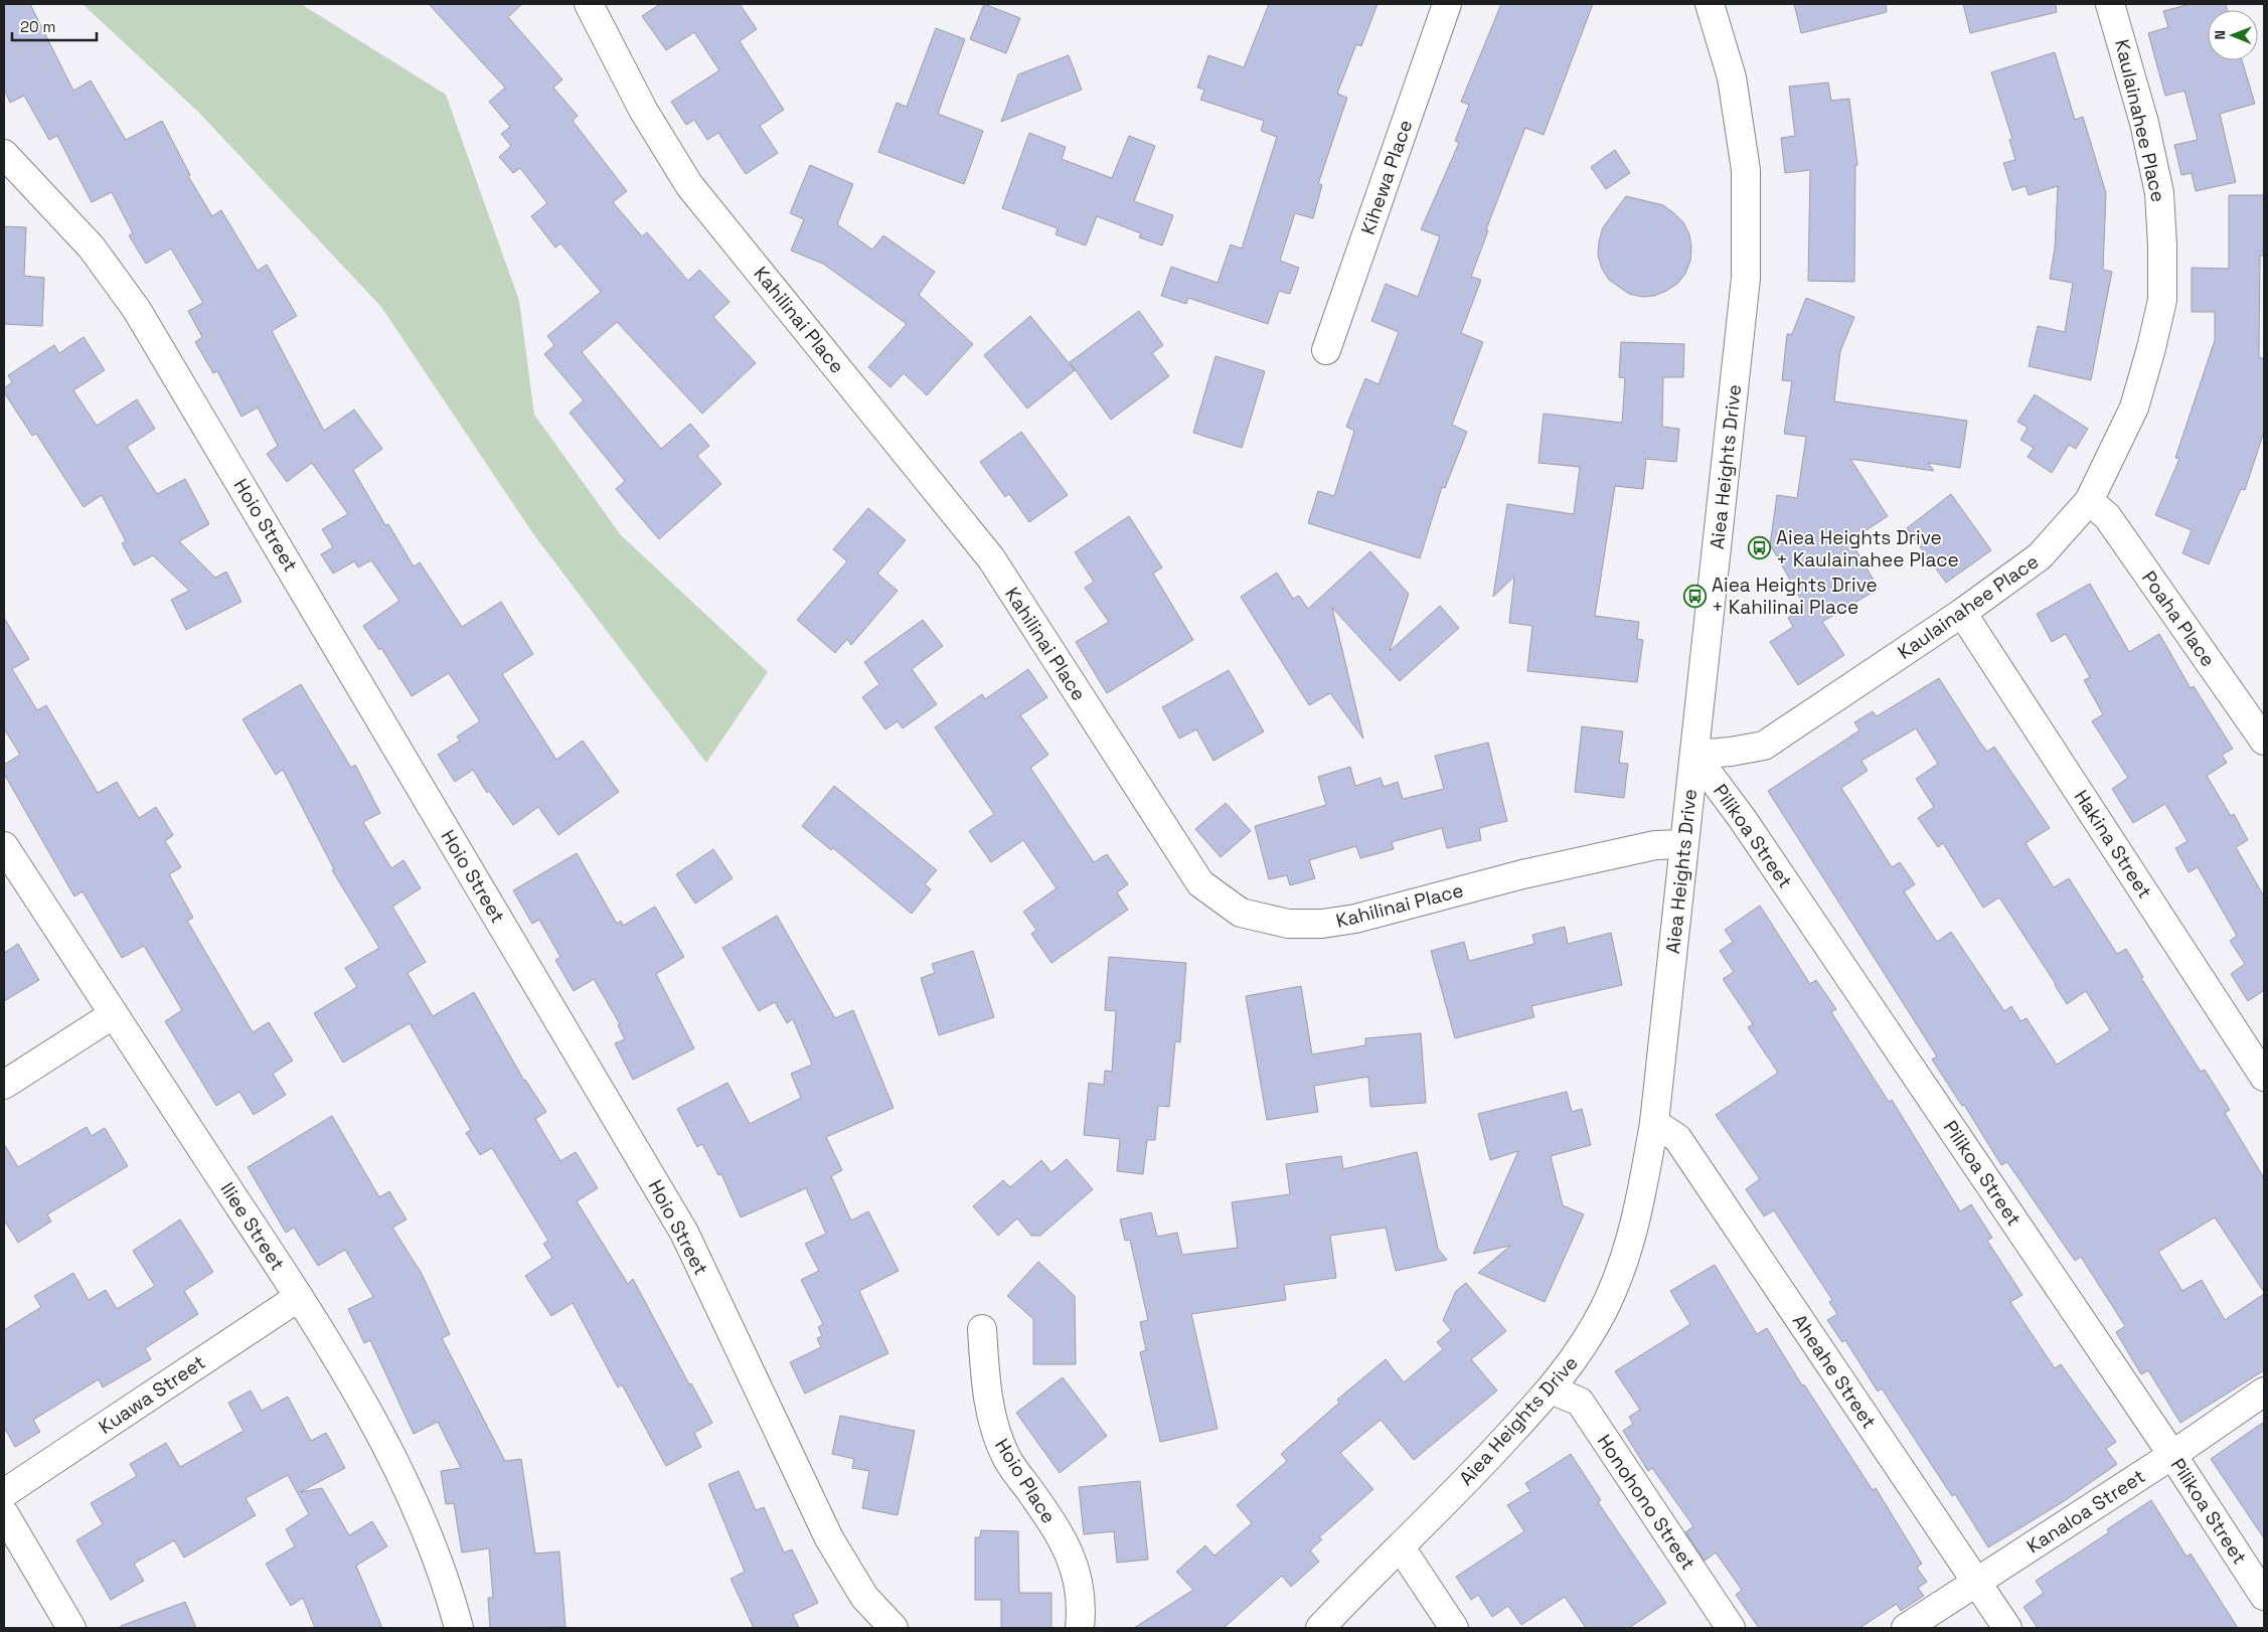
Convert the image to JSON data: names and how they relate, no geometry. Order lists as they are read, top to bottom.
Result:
{
  "streets": {
    "street": [
      "Kaulainahee Place",
      "Kihewa Place",
      "Kahilinai Place",
      "Aiea Heights Drive",
      "Hoio Street",
      "Poaha Place",
      "Pilikoa Street",
      "Hakina Street",
      "Iliee Street",
      "Aheahe Street",
      "Kuawa Street",
      "Hoio Place",
      "Honohono Street",
      "Kanaloa Street"
    ]
  },
  "crossings": [
    ["Kaulainahee Place", "Aiea Heights Drive"],
    ["Kaulainahee Place", "Poaha Place"],
    ["Kaulainahee Place", "Pilikoa Street"],
    ["Kaulainahee Place", "Hakina Street"],
    ["Kahilinai Place", "Aiea Heights Drive"],
    ["Aiea Heights Drive", "Pilikoa Street"],
    ["Aiea Heights Drive", "Aheahe Street"],
    ["Aiea Heights Drive", "Honohono Street"],
    ["Pilikoa Street", "Kanaloa Street"],
    ["Iliee Street", "Kuawa Street"],
    ["Aheahe Street", "Kanaloa Street"]
  ],
  "places": {
    "bus stop": ["Aiea Heights Drive + Kaulainahee Place", "Aiea Heights Drive + Kahilinai Place"]
  },
  "scale_bar": "20 m",
  "north": "left"
}
